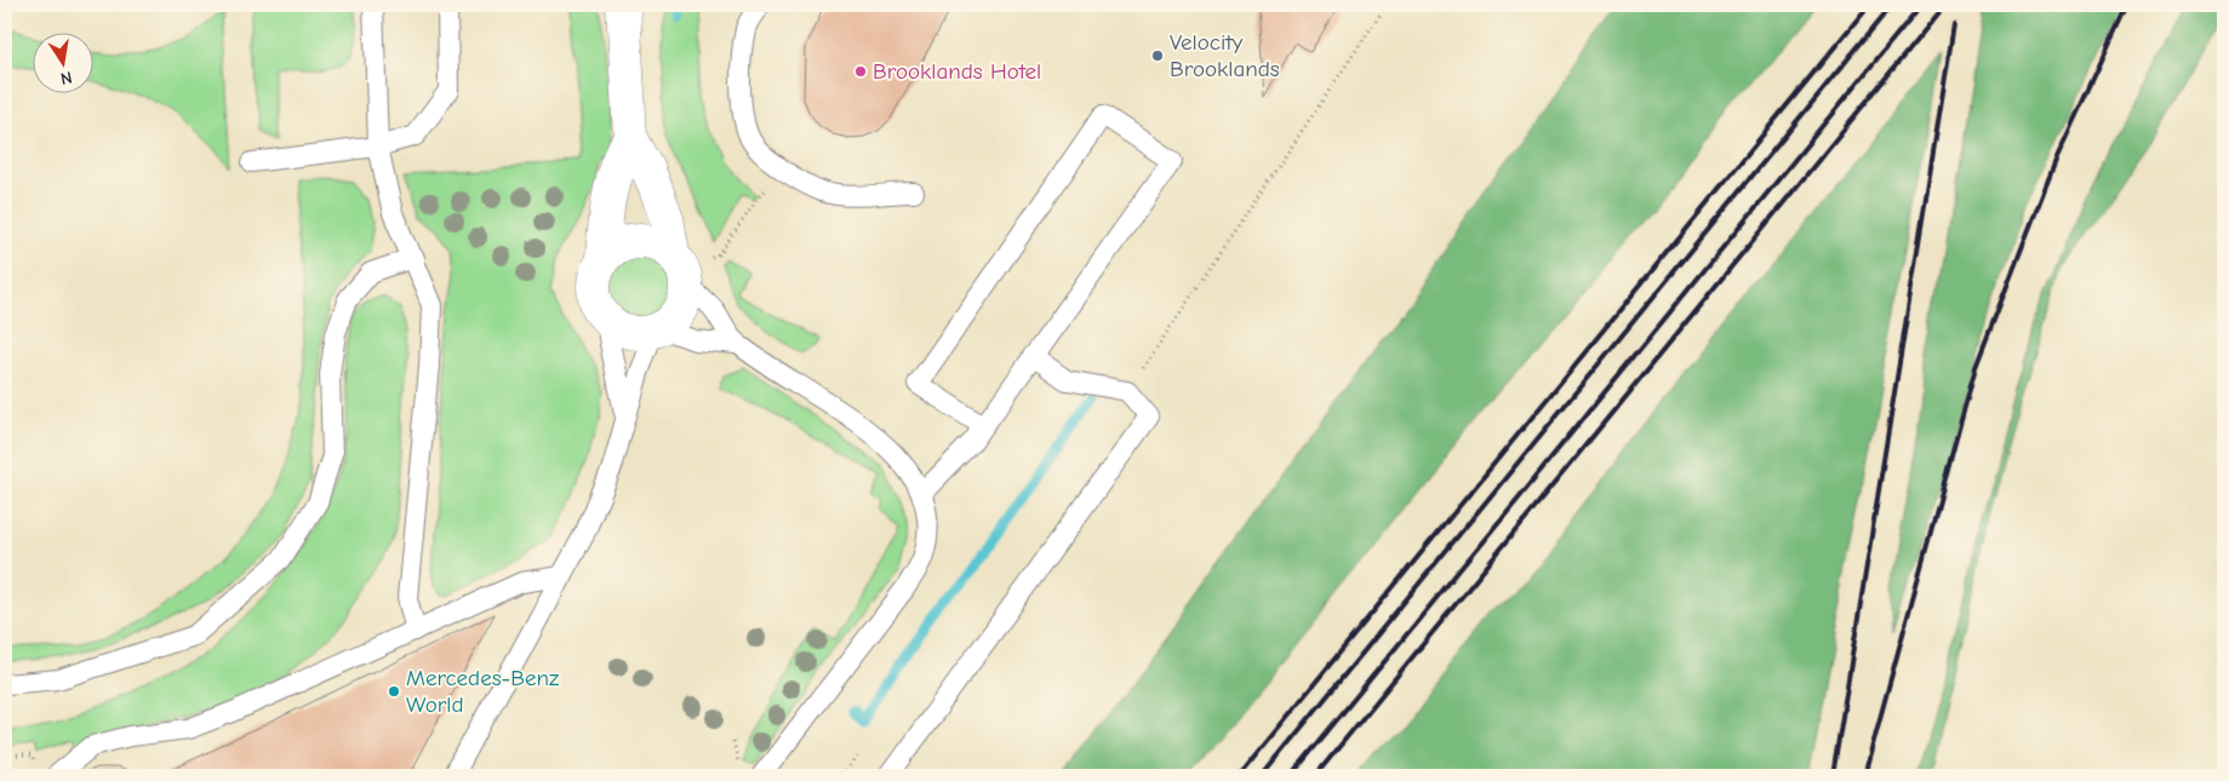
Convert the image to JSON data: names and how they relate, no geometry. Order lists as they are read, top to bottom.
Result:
{
  "places": ["Velocity Brooklands", "Brooklands Hotel", "Mercedes-Benz World"],
  "north": "bottom"
}
